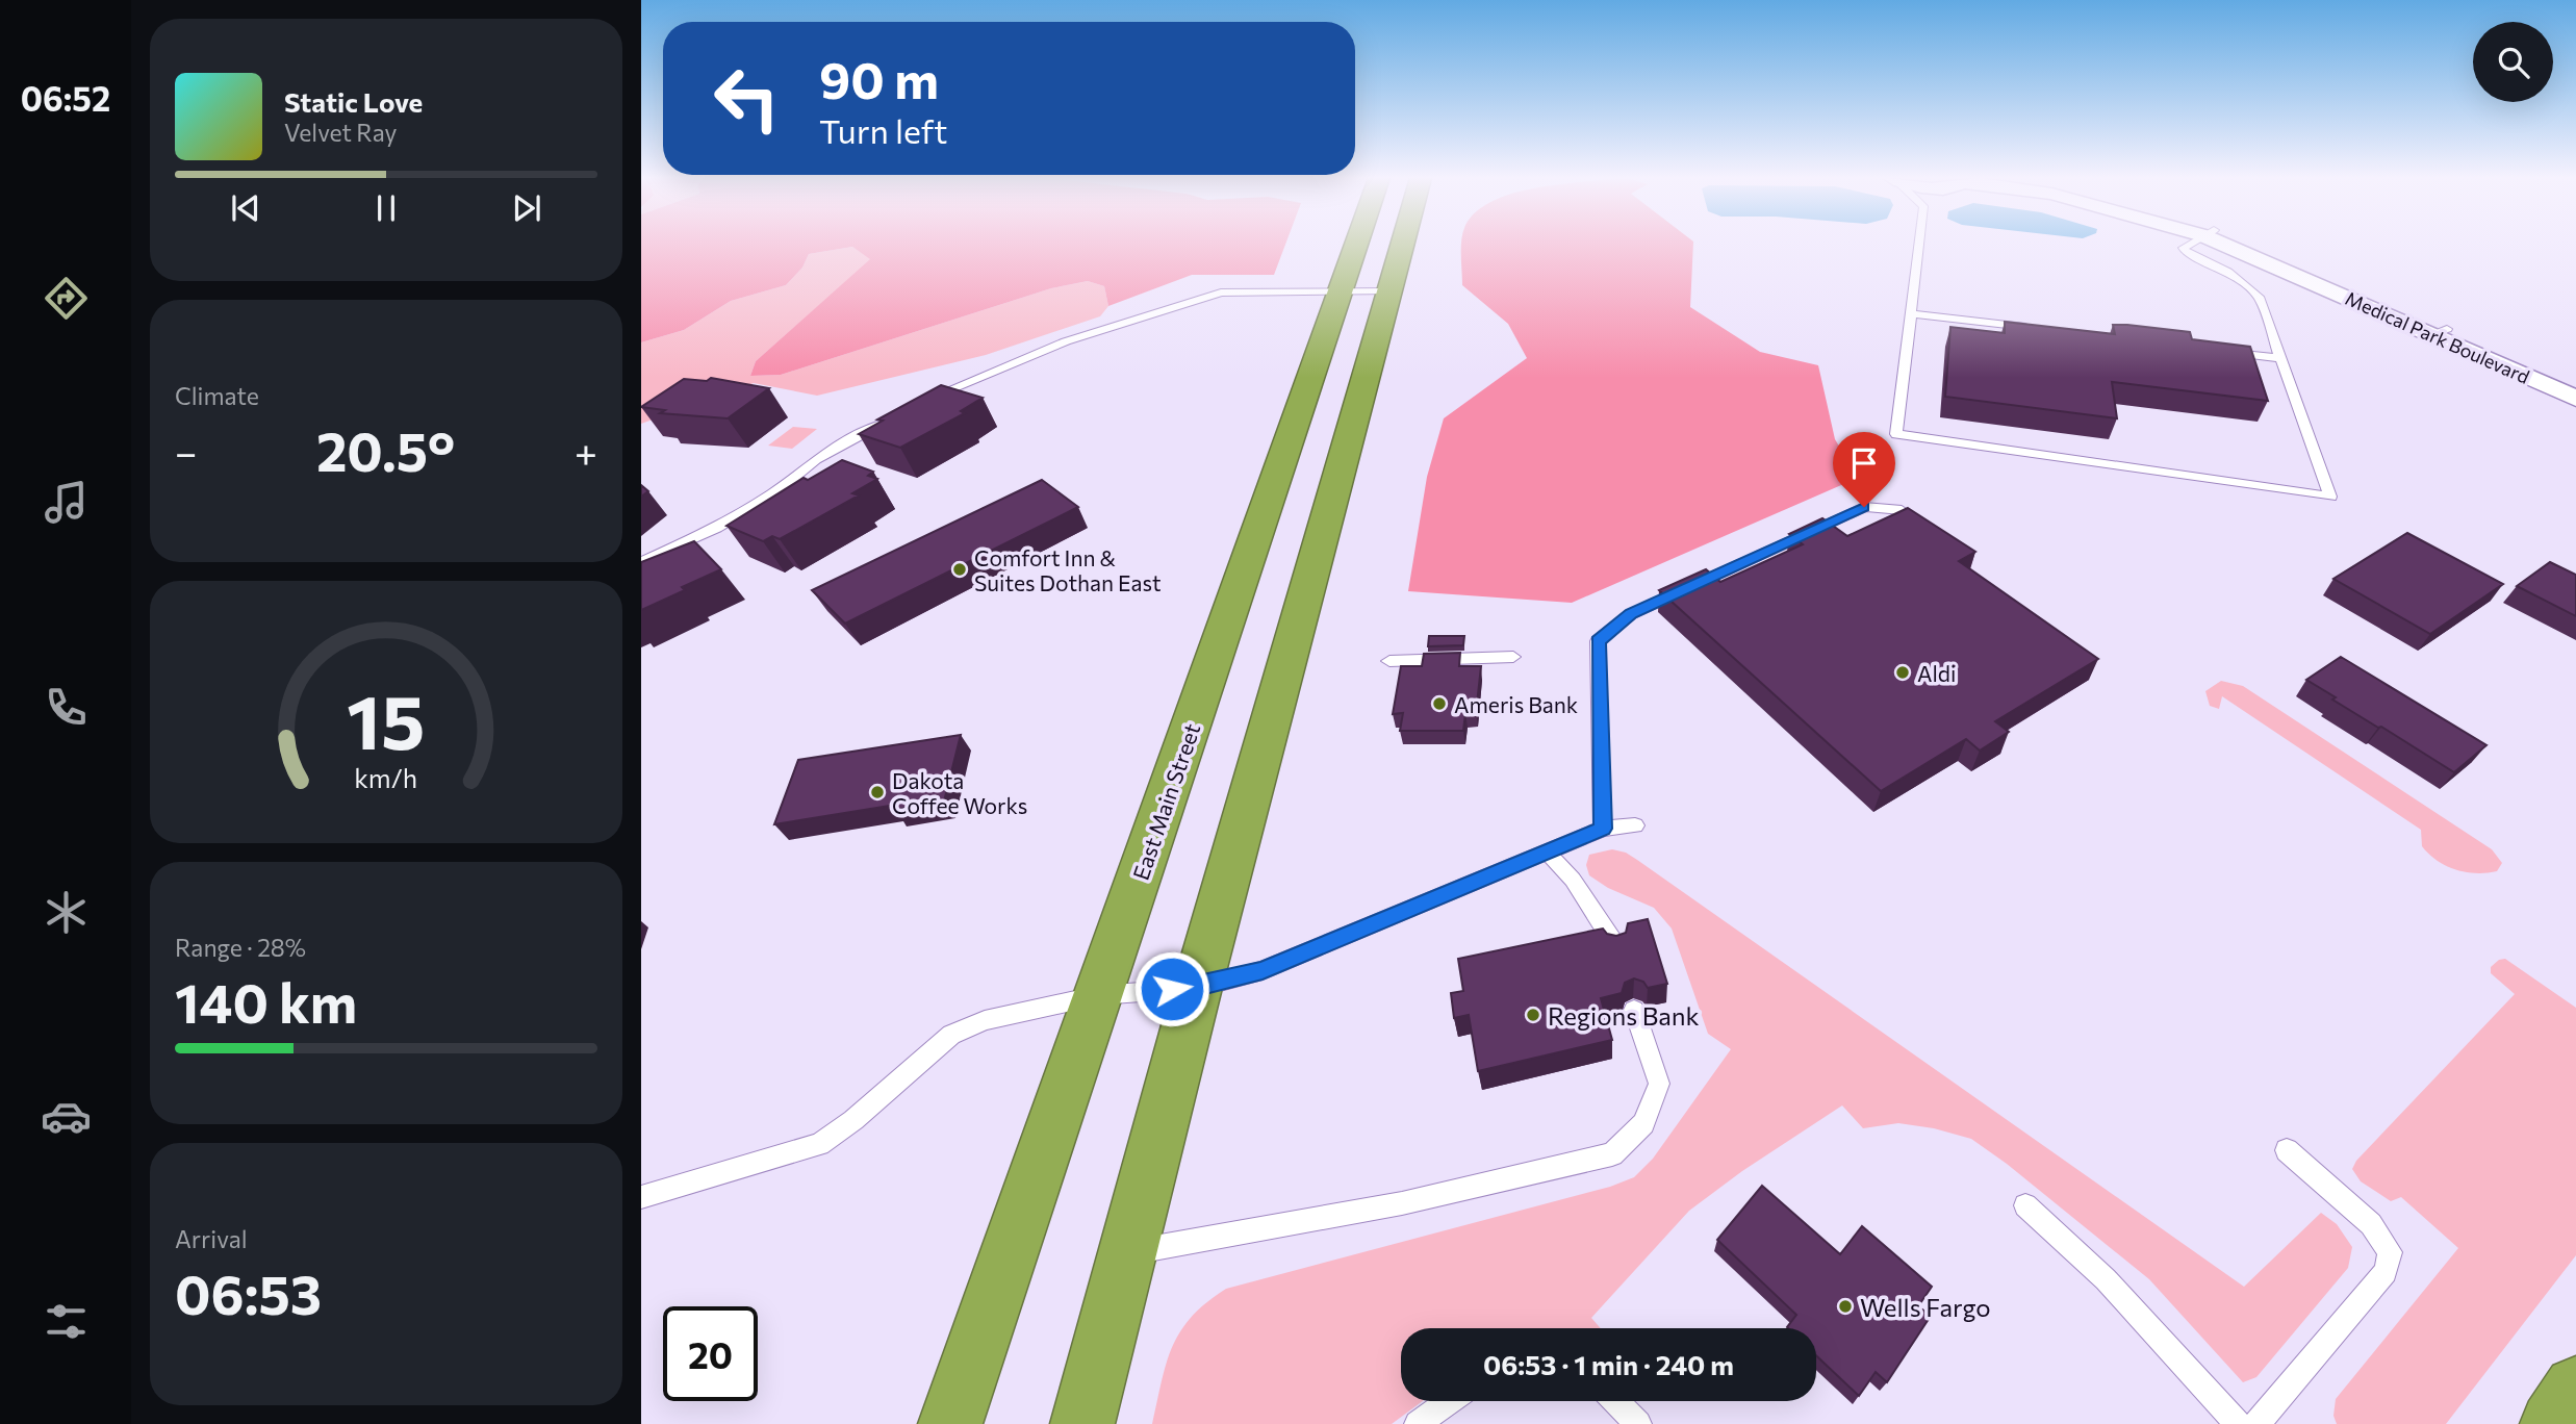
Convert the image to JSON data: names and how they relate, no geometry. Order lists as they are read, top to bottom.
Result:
{
  "streets": {
    "highway": ["East Main Street"],
    "street": ["Medical Park Boulevard"]
  },
  "places": [
    "Comfort Inn & Suites Dothan East",
    "Aldi",
    "Ameris Bank",
    "Dakota Coffee Works",
    "Regions Bank",
    "Wells Fargo"
  ],
  "page": {
    "tabs": "06:52",
    "turn": ["90 m", "Turn left"],
    "song": ["Static Love", "Velvet Ray"],
    "tile": [
      "Climate",
      ["Range · 28%", "140 km"],
      ["Arrival", "06:53"]
    ],
    "heat": ["−", "20.5°", "+"],
    "limit": "20",
    "trip": "06:53 · 1 min · 240 m",
    "gauge": ["15", "km/h"]
  }
}
